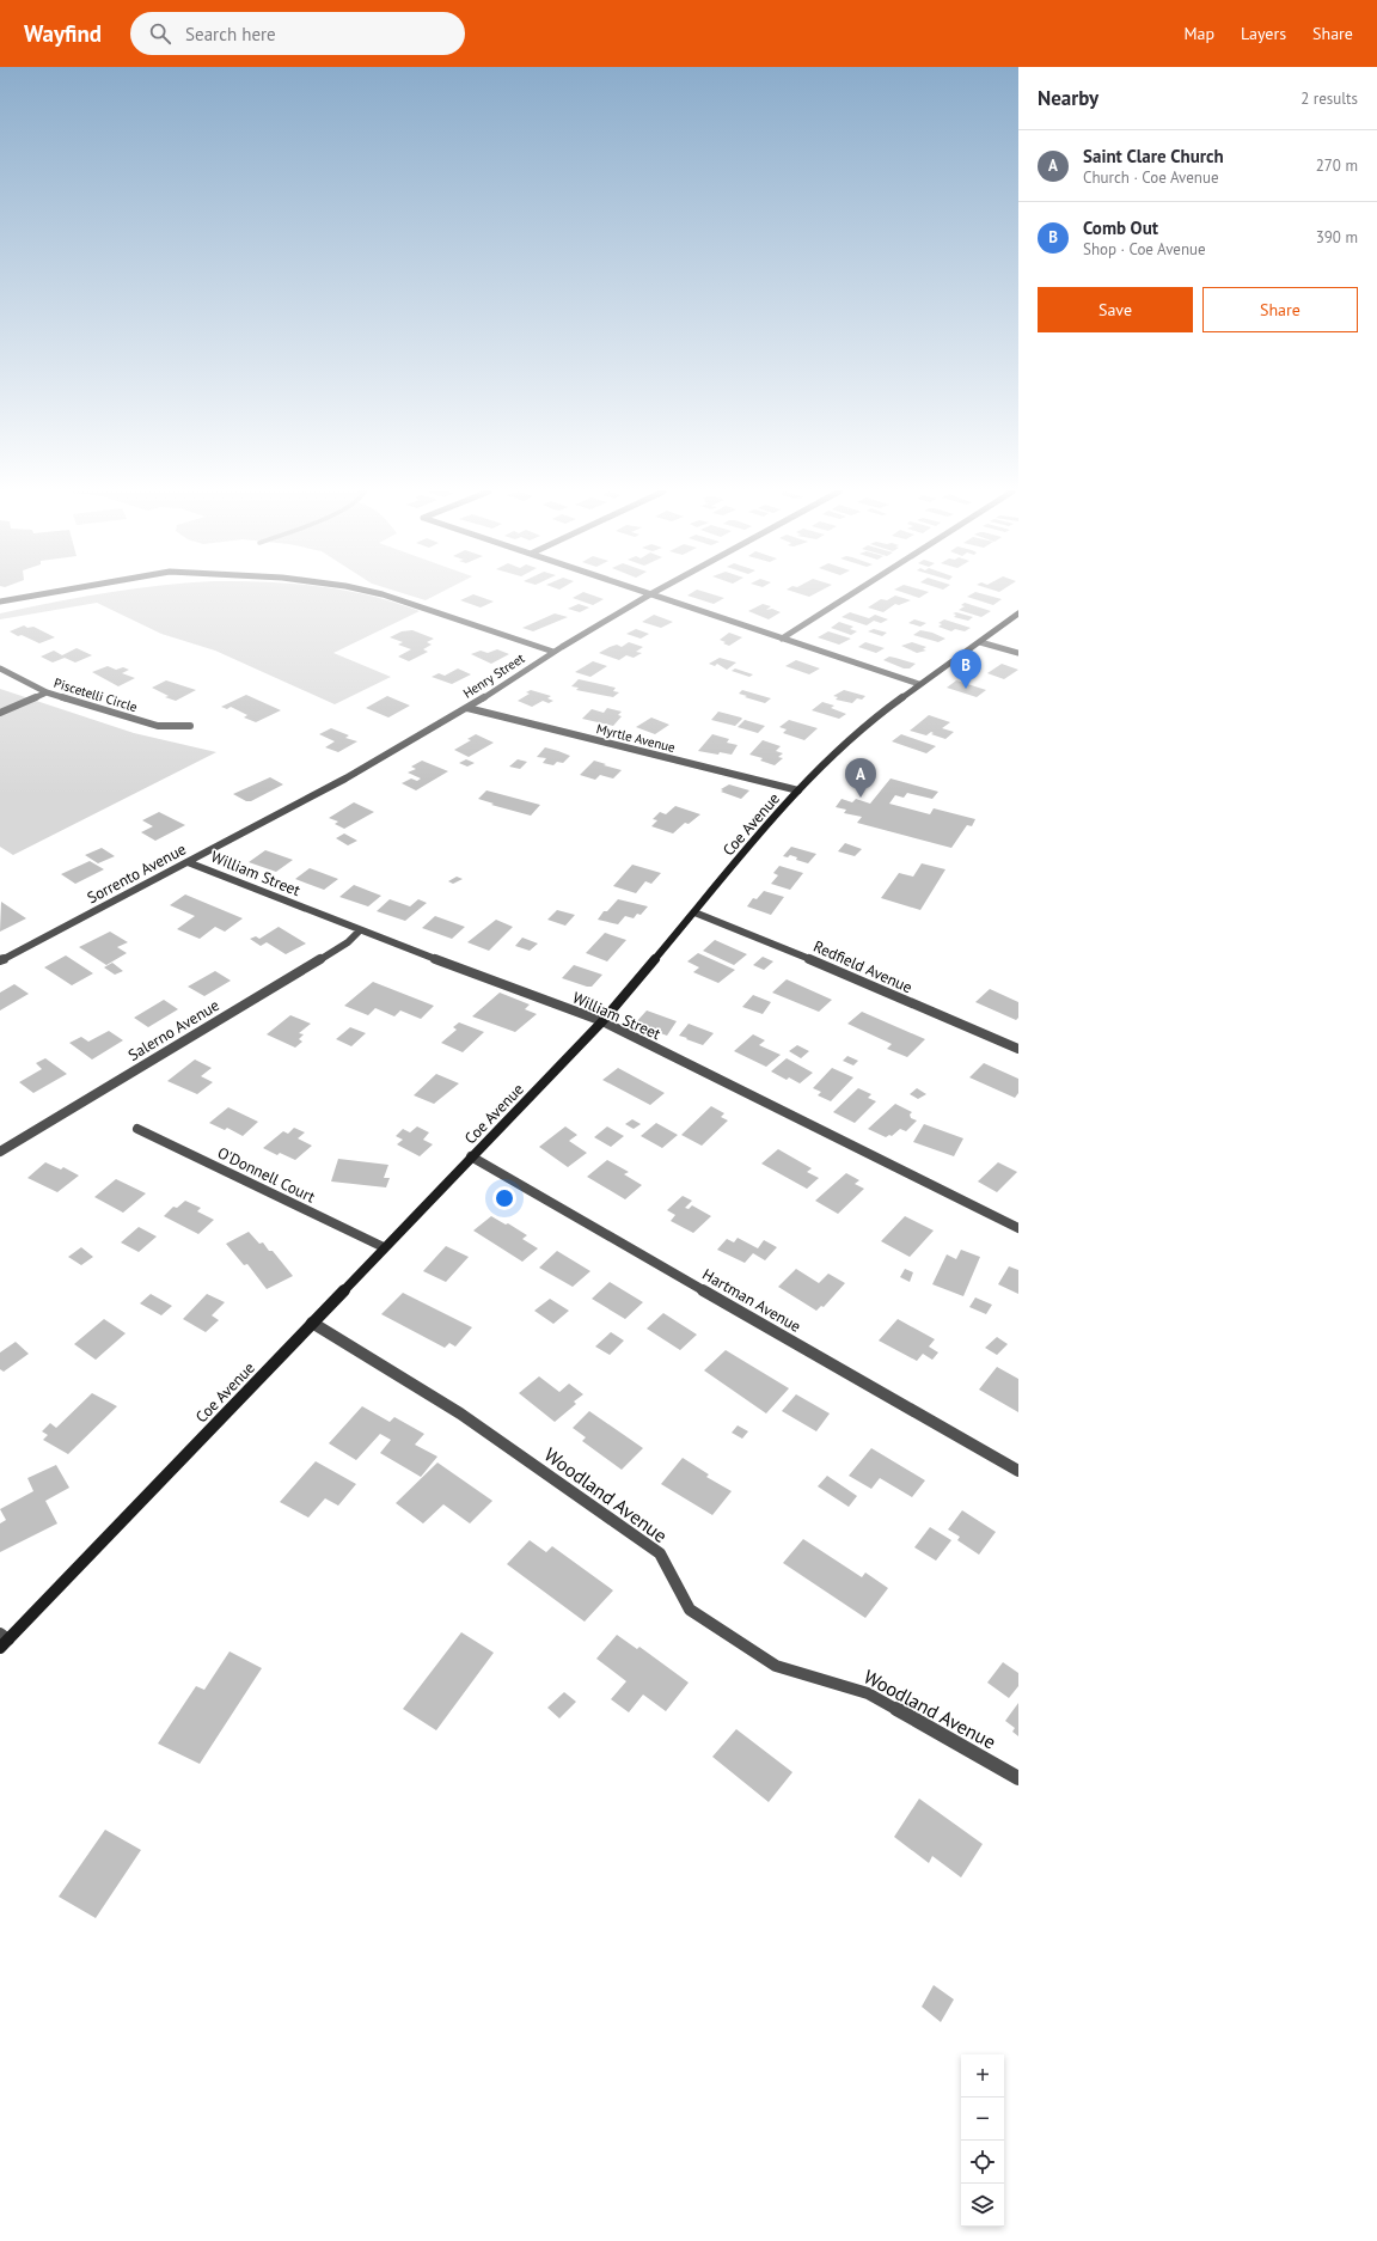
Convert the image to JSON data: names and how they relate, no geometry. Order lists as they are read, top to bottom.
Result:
{
  "streets": {
    "street": [
      "Henry Street",
      "Piscetelli Circle",
      "Myrtle Avenue",
      "Coe Avenue",
      "Sorrento Avenue",
      "William Street",
      "Redfield Avenue",
      "Salerno Avenue",
      "O'Donnell Court",
      "Hartman Avenue",
      "Woodland Avenue"
    ]
  },
  "crossings": [
    ["Henry Street", "Myrtle Avenue"],
    ["Henry Street", "Sorrento Avenue"],
    ["Myrtle Avenue", "Coe Avenue"],
    ["Coe Avenue", "William Street"],
    ["Coe Avenue", "Redfield Avenue"],
    ["Coe Avenue", "O'Donnell Court"],
    ["Coe Avenue", "Hartman Avenue"],
    ["Coe Avenue", "Woodland Avenue"],
    ["Sorrento Avenue", "William Street"],
    ["William Street", "Salerno Avenue"]
  ],
  "page": {
    "header": "Wayfind",
    "search": "Search here",
    "nav": ["Map", "Layers", "Share"],
    "heading": ["Nearby", "2 results"],
    "list": [
      {
        "mark": "A",
        "name": "Saint Clare Church",
        "note": "Church · Coe Avenue",
        "value": "270 m"
      },
      {
        "mark": "B",
        "name": "Comb Out",
        "note": "Shop · Coe Avenue",
        "value": "390 m"
      }
    ],
    "buttons": ["Save", "Share"],
    "pins": ["B", "A"],
    "map_buttons": ["+", "−"]
  }
}
